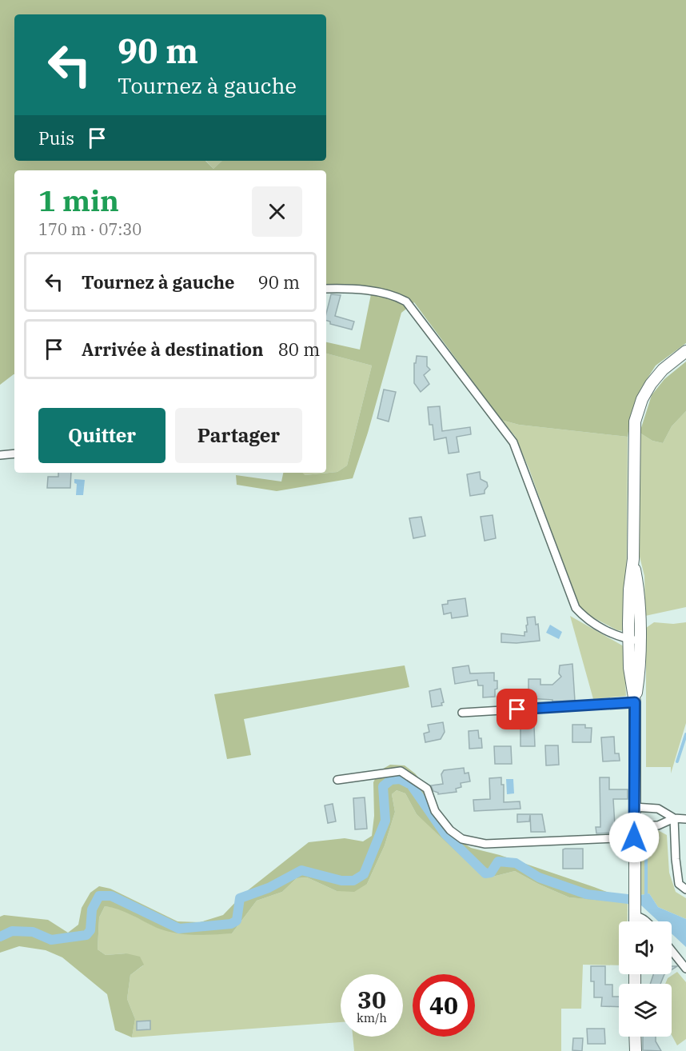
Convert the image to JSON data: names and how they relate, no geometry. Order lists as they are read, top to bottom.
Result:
{
  "page": {
    "turn": ["90 m", "Tournez à gauche"],
    "then": "Puis",
    "heading": ["1 min", "170 m · 07:30"],
    "list": [
      {
        "name": "Tournez à gauche",
        "value": "90 m"
      },
      {
        "name": "Arrivée à destination",
        "value": "80 m"
      }
    ],
    "buttons": ["Quitter", "Partager"],
    "speed": "30 km/h",
    "limit": "40"
  }
}
